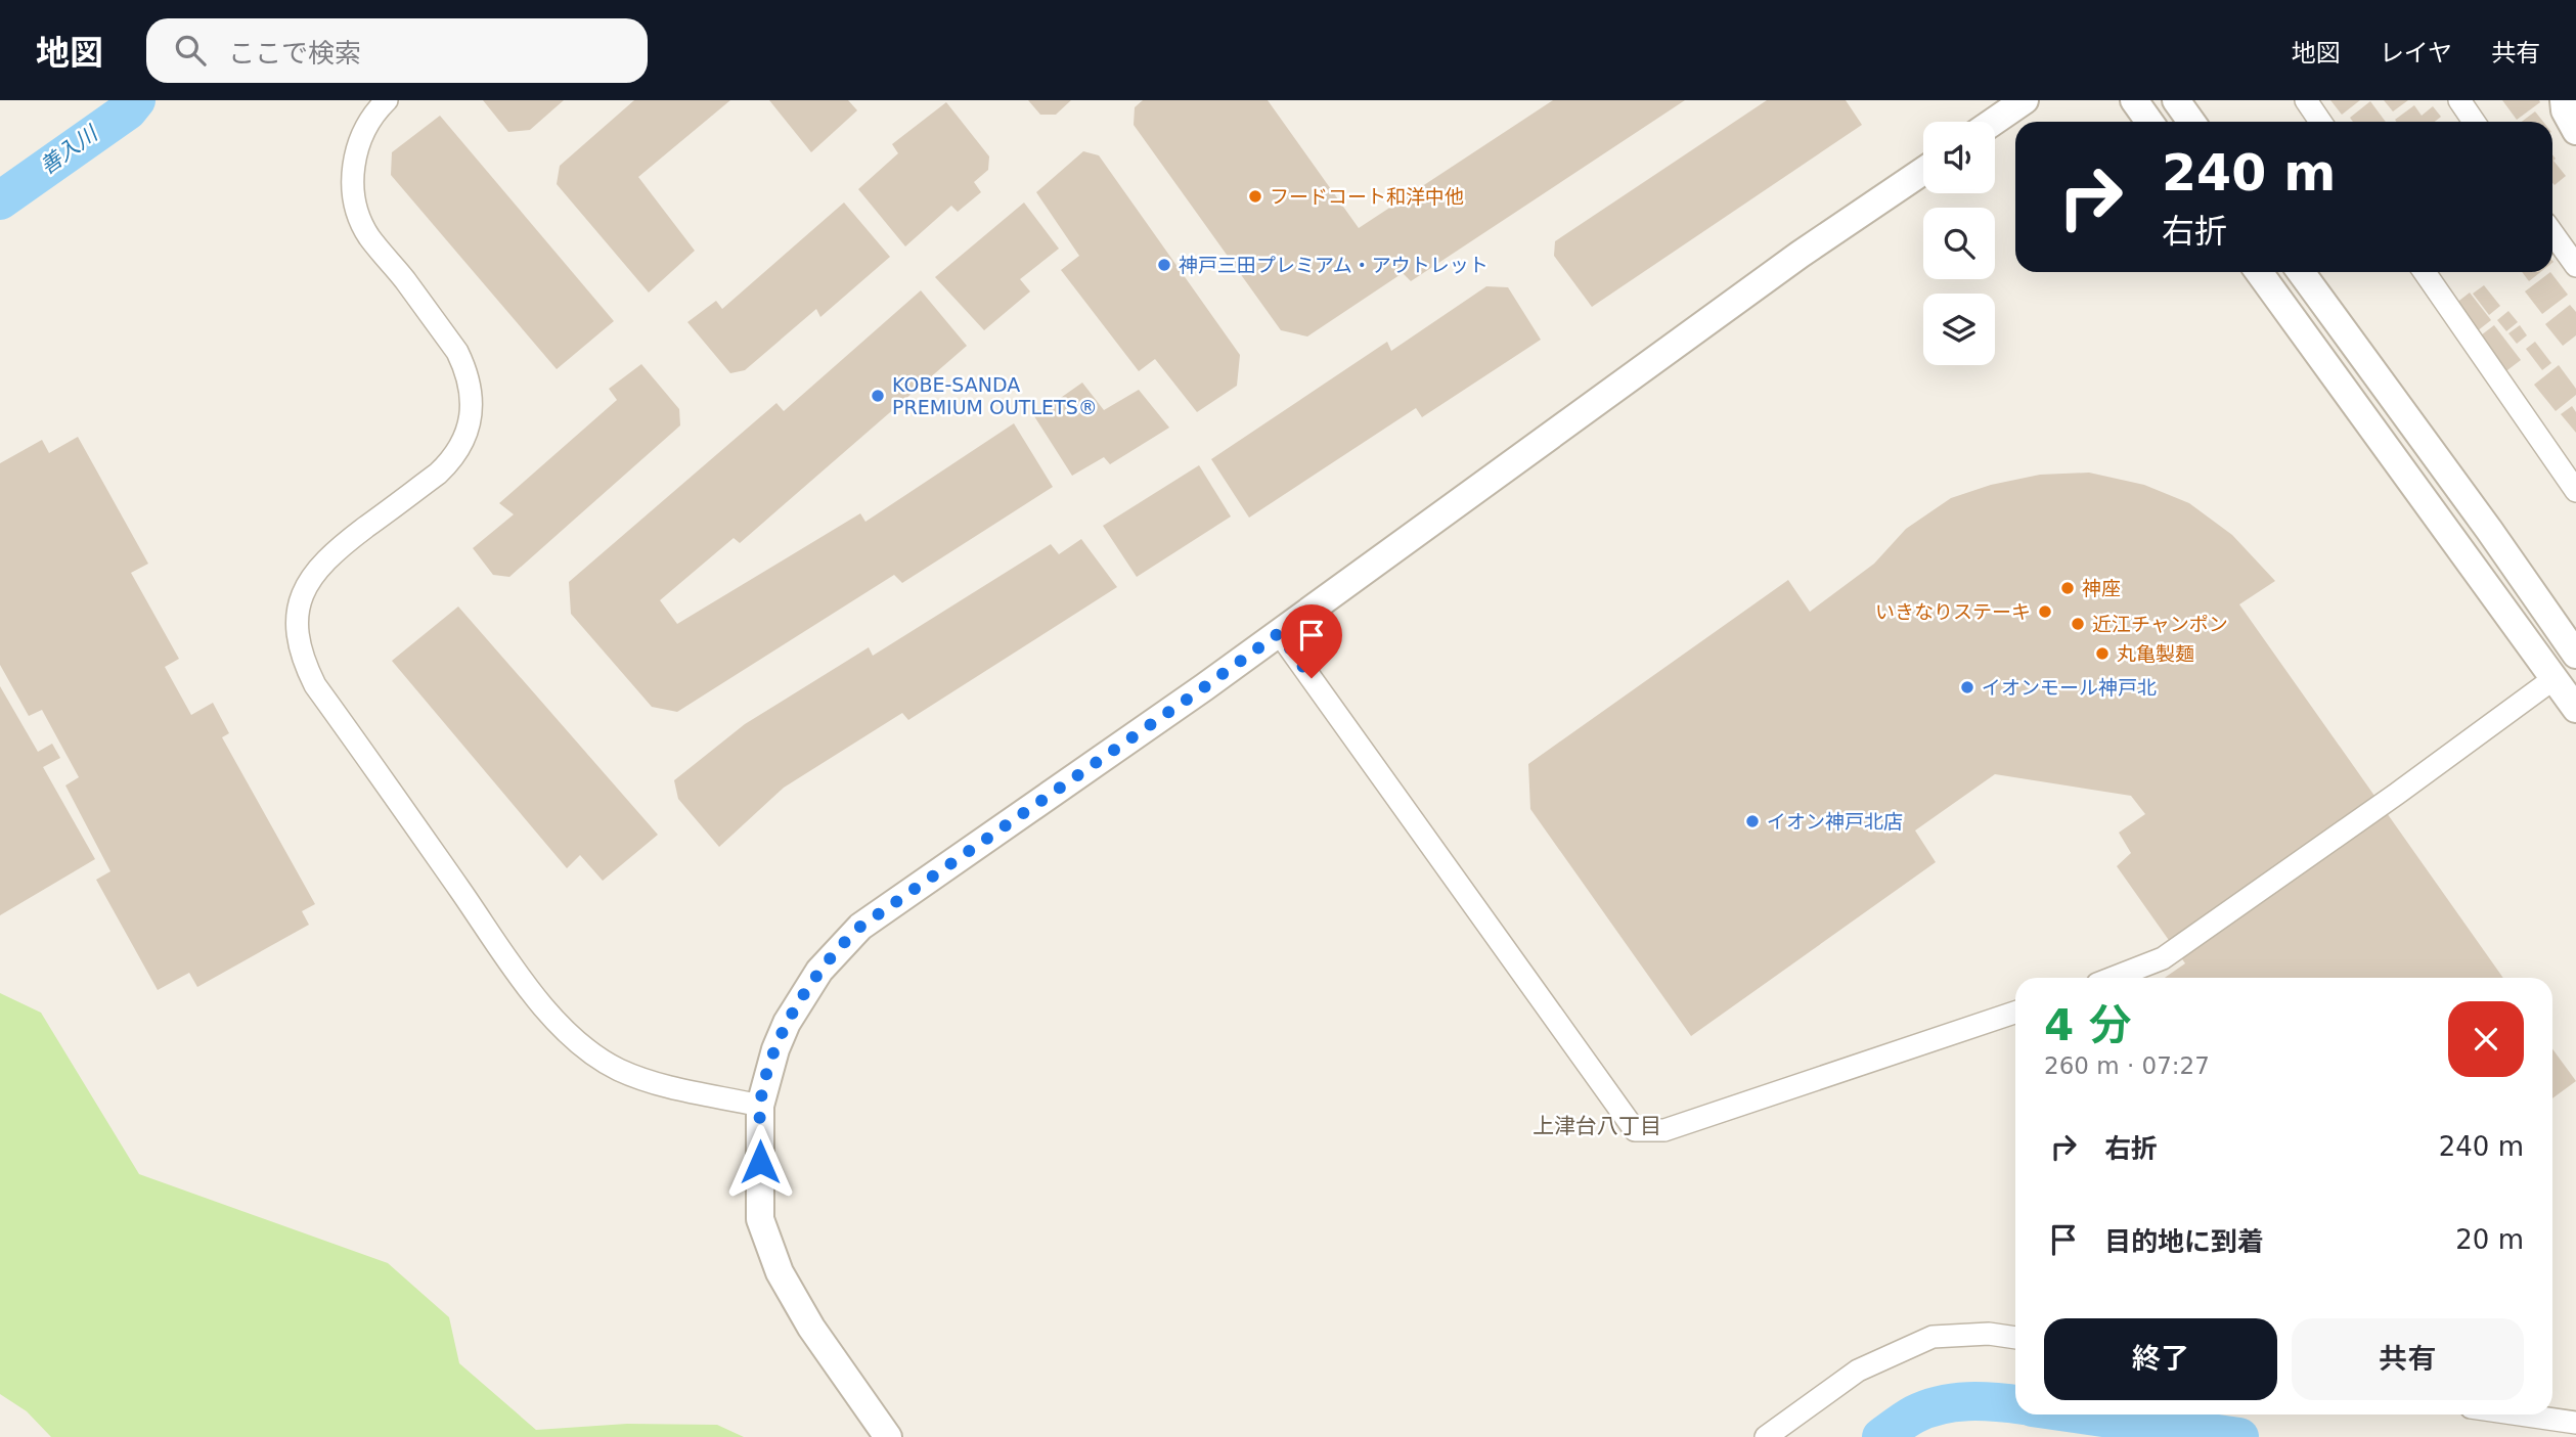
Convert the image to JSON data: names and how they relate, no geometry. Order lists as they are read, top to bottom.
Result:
{
  "districts": ["上津台八丁目"],
  "water": ["善入川"],
  "places": [
    "フードコート和洋中他",
    "神戸三田プレミアム・アウトレット",
    "KOBE-SANDA PREMIUM OUTLETS®",
    "神座",
    "いきなりステーキ",
    "近江チャンポン",
    "丸亀製麺",
    "イオンモール神戸北",
    "イオン神戸北店"
  ],
  "page": {
    "header": "地図",
    "search": "ここで検索",
    "nav": ["地図", "レイヤ", "共有"],
    "turn": ["240 m", "右折"],
    "heading": ["4 分", "260 m · 07:27"],
    "list": [
      {
        "name": "右折",
        "value": "240 m"
      },
      {
        "name": "目的地に到着",
        "value": "20 m"
      }
    ],
    "buttons": ["終了", "共有"]
  }
}
